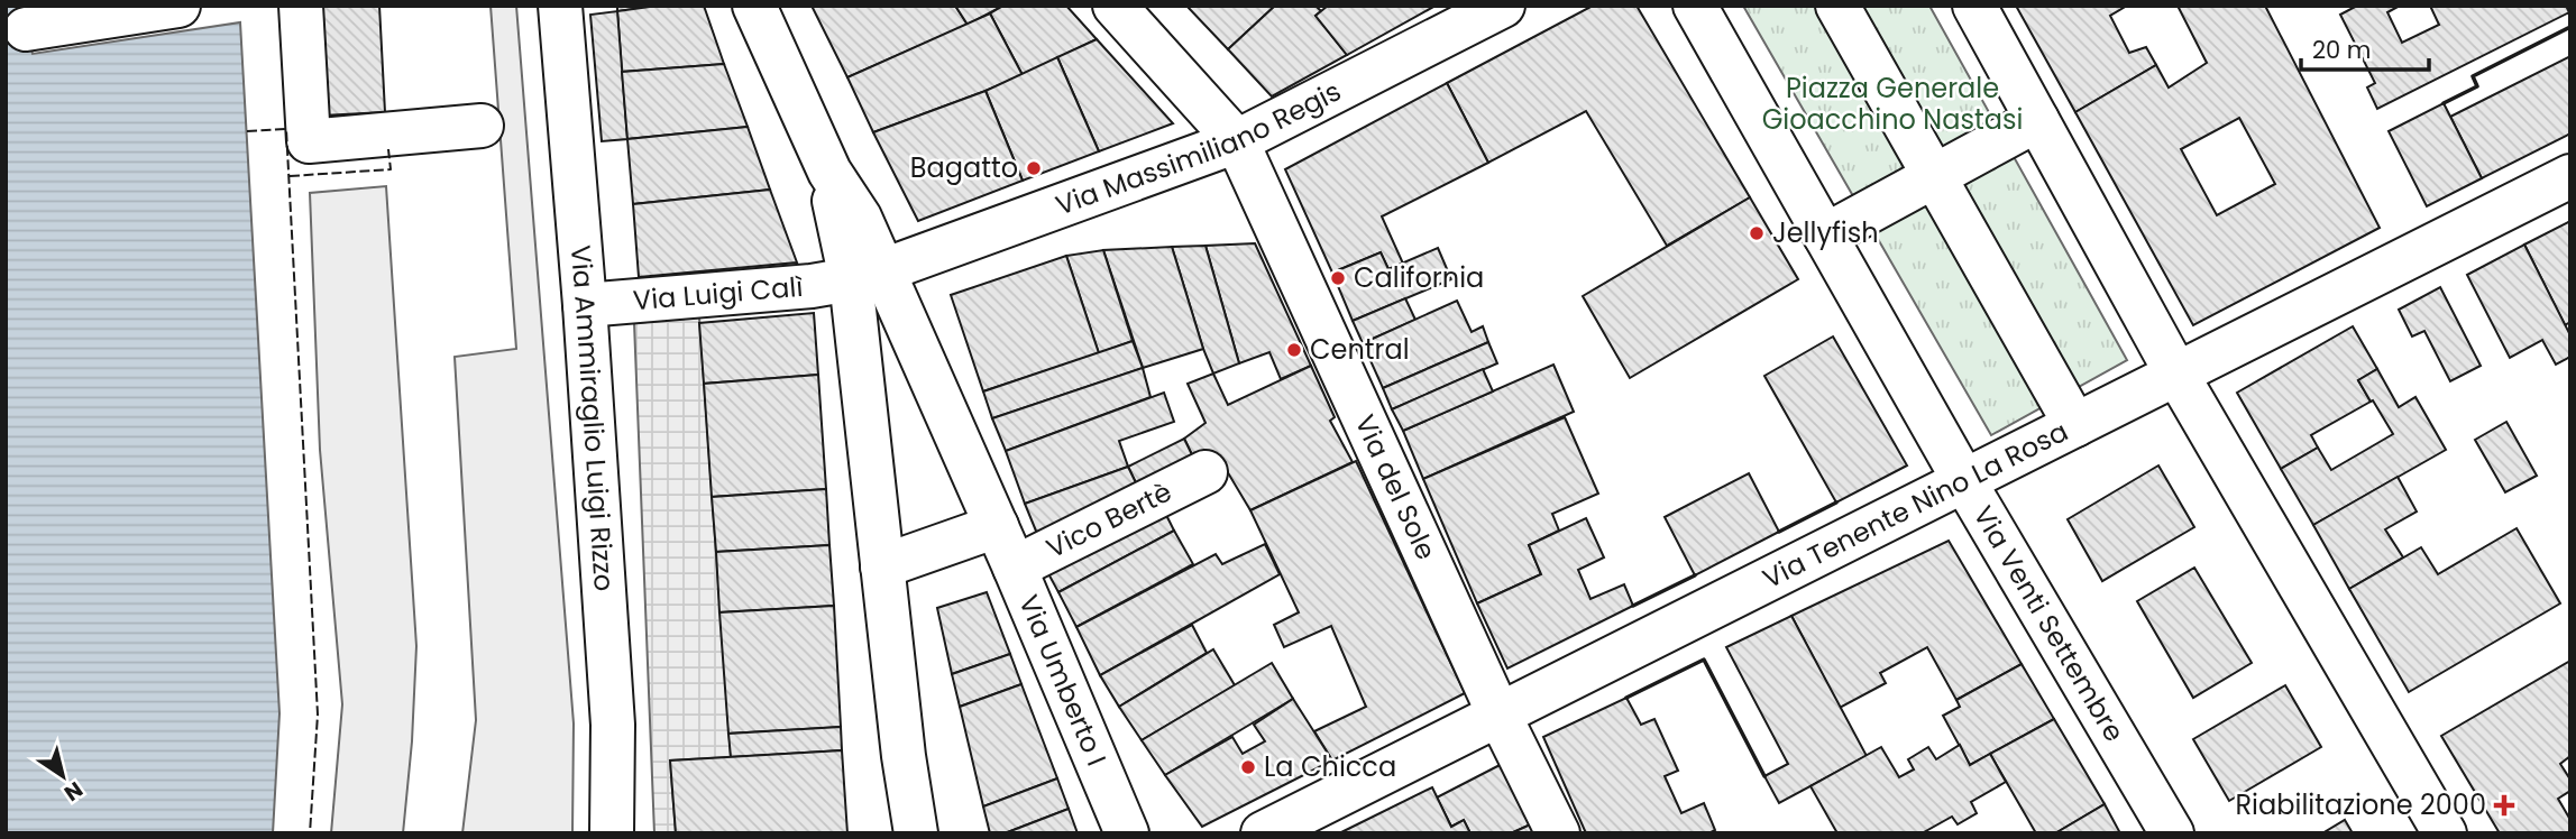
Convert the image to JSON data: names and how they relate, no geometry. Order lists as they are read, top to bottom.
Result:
{
  "streets": {
    "street": [
      "Via Massimiliano Regis",
      "Via Luigi Calì",
      "Via Ammiraglio Luigi Rizzo",
      "Via del Sole",
      "Via Tenente Nino La Rosa",
      "Vico Bertè",
      "Via Venti Settembre",
      "Via Umberto I"
    ]
  },
  "crossings": [
    ["Via Massimiliano Regis", "Via Luigi Calì"],
    ["Via Massimiliano Regis", "Via del Sole"],
    ["Via Massimiliano Regis", "Via Umberto I"],
    ["Via Luigi Calì", "Via Ammiraglio Luigi Rizzo"],
    ["Via Luigi Calì", "Via Umberto I"],
    ["Via del Sole", "Via Tenente Nino La Rosa"],
    ["Via Tenente Nino La Rosa", "Via Venti Settembre"],
    ["Vico Bertè", "Via Umberto I"]
  ],
  "parks": ["Piazza Generale Gioacchino Nastasi"],
  "places": {
    "other": [
      "Bagatto",
      "Jellyfish",
      "California",
      "Central",
      "La Chicca"
    ],
    "health": ["Riabilitazione 2000"]
  },
  "scale_bar": "20 m",
  "north": "bottom right"
}
